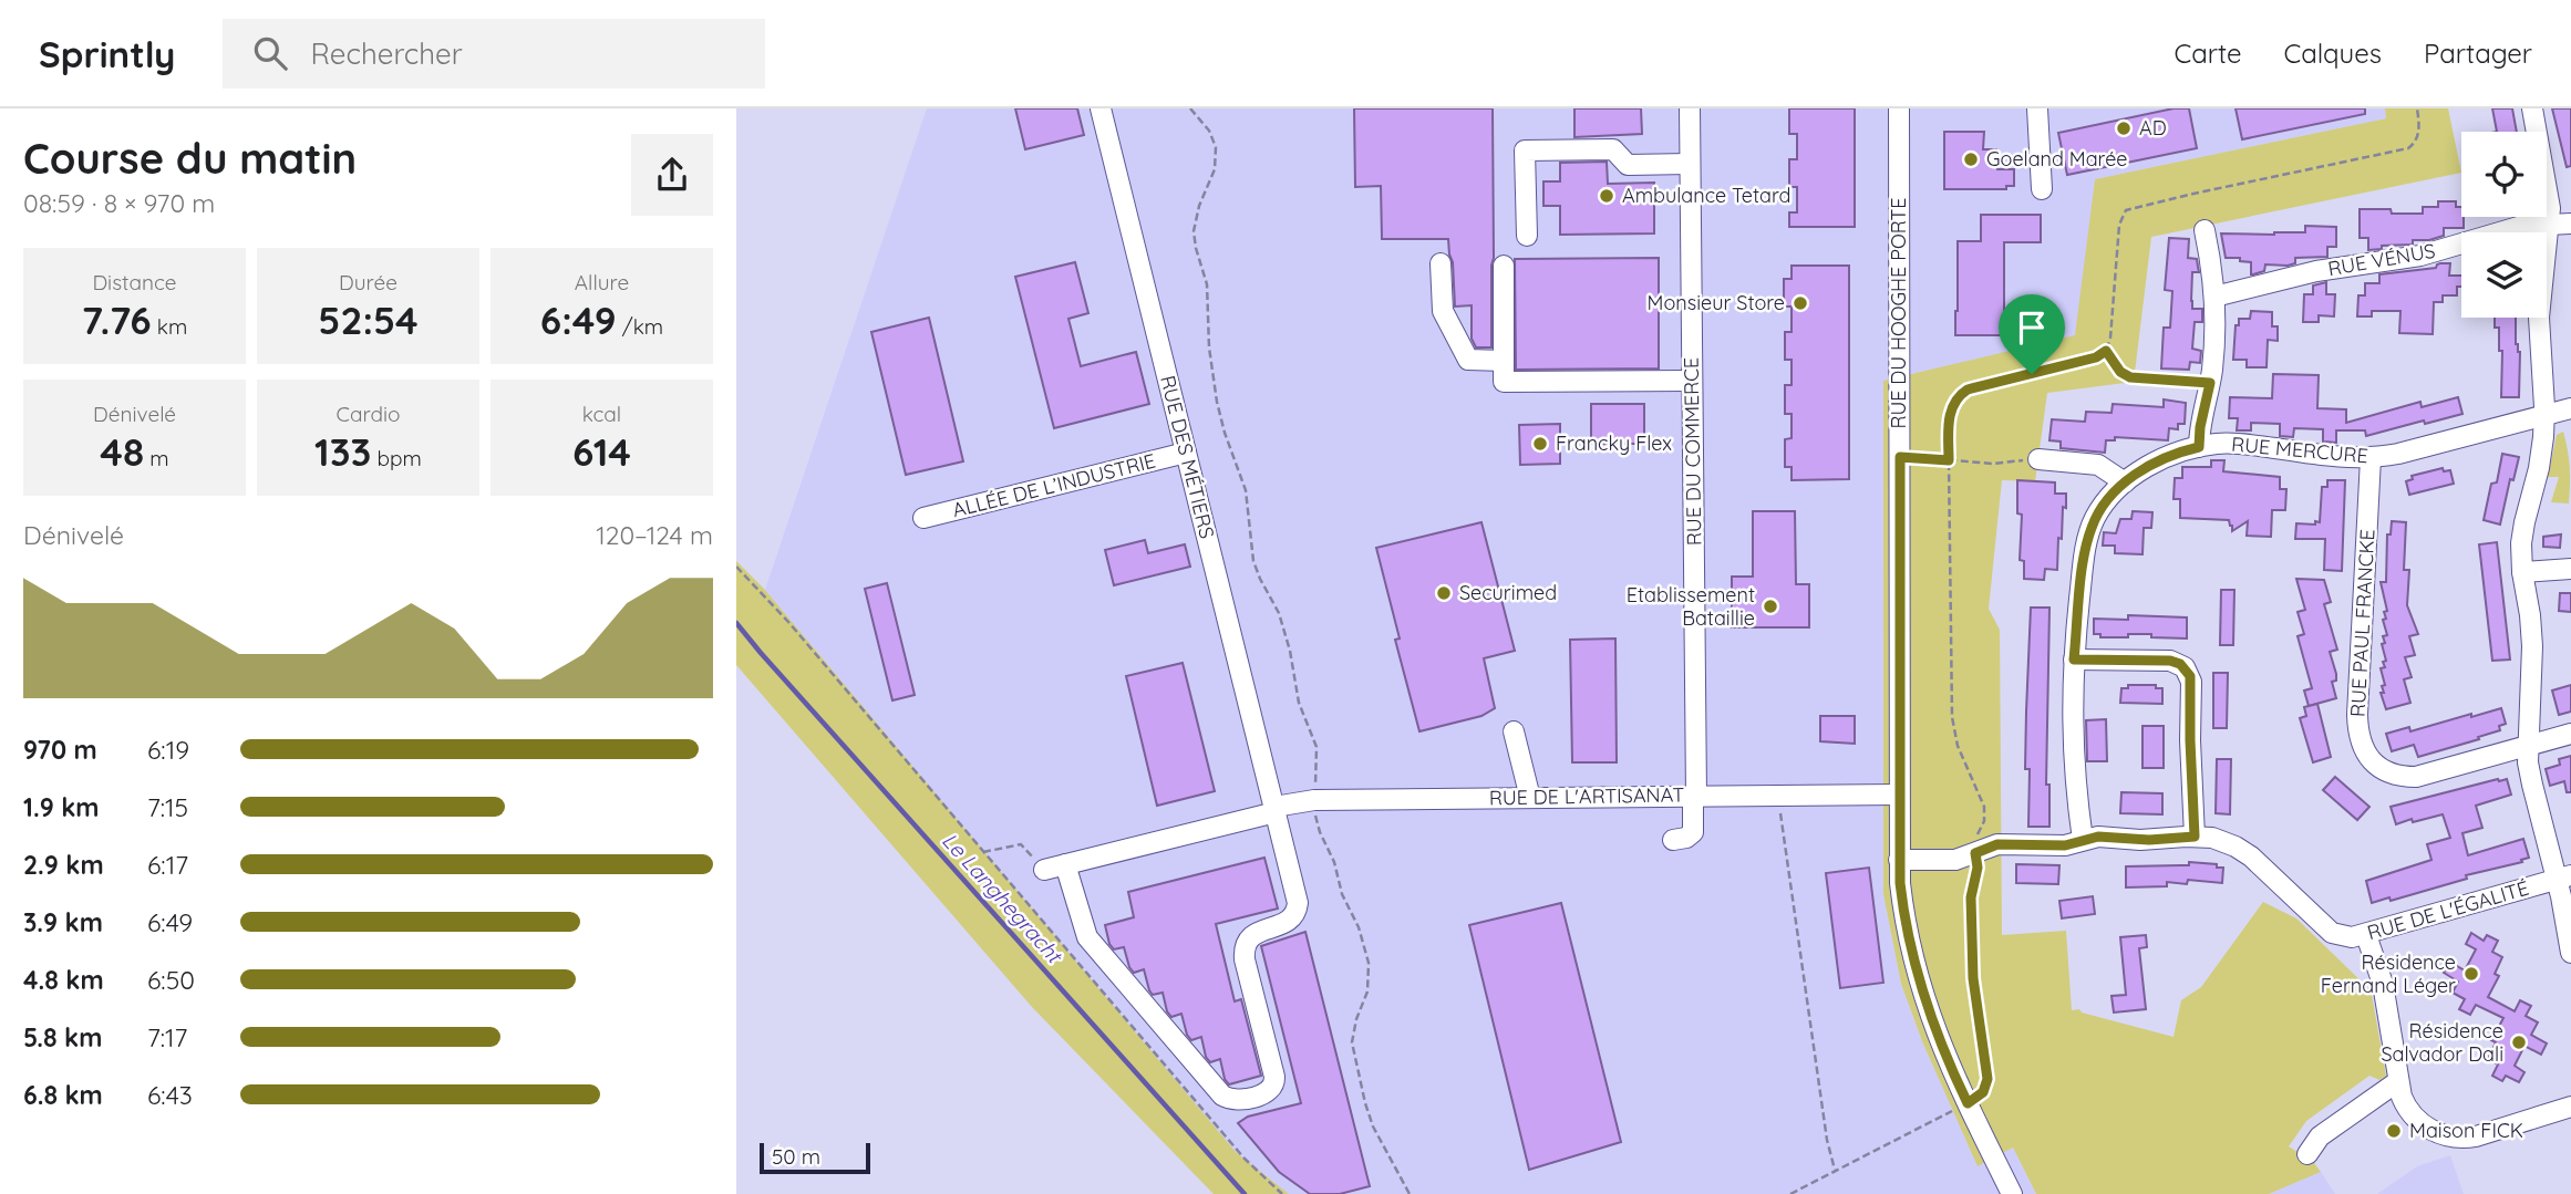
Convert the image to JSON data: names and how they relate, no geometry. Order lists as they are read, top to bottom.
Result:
{
  "streets": {
    "street": [
      "RUE VÉNUS",
      "RUE DU HOOGHE PORTE",
      "RUE MERCURE",
      "RUE DU COMMERCE",
      "RUE DES MÉTIERS",
      "ALLÉE DE L’INDUSTRIE",
      "RUE PAUL FRANCKE",
      "RUE DE L'ARTISANAT",
      "RUE DE L'ÉGALITÉ"
    ]
  },
  "crossings": [
    ["RUE DU HOOGHE PORTE", "RUE DE L'ARTISANAT"],
    ["RUE DU HOOGHE PORTE", "RUE DE L'ÉGALITÉ"],
    ["RUE MERCURE", "RUE PAUL FRANCKE"],
    ["RUE MERCURE", "RUE DE L'ÉGALITÉ"],
    ["RUE DU COMMERCE", "RUE DE L'ARTISANAT"],
    ["RUE DES MÉTIERS", "ALLÉE DE L’INDUSTRIE"],
    ["RUE DES MÉTIERS", "RUE DE L'ARTISANAT"]
  ],
  "water": ["Le Langhegracht"],
  "places": [
    "AD",
    "Goeland Marée",
    "Ambulance Tetard",
    "Monsieur Store",
    "Francky Flex",
    "Securimed",
    "Etablissement Bataillie",
    "Résidence Fernand Léger",
    "Résidence Salvador Dali",
    "Maison FICK"
  ],
  "scale_bar": "50 m",
  "page": {
    "header": "Sprintly",
    "search": "Rechercher",
    "nav": ["Carte", "Calques", "Partager"],
    "heading": ["Course du matin", "08:59 · 8 × 970 m"],
    "stats": [
      ["Distance", "7.76 km"],
      ["Durée", "52:54"],
      ["Allure", "6:49 /km"],
      ["Dénivelé", "48 m"],
      ["Cardio", "133 bpm"],
      ["kcal", "614"]
    ],
    "chart": ["Dénivelé", "120–124 m"],
    "list": [
      {
        "name": "970 m",
        "note": "6:19"
      },
      {
        "name": "1.9 km",
        "note": "7:15"
      },
      {
        "name": "2.9 km",
        "note": "6:17"
      },
      {
        "name": "3.9 km",
        "note": "6:49"
      },
      {
        "name": "4.8 km",
        "note": "6:50"
      },
      {
        "name": "5.8 km",
        "note": "7:17"
      },
      {
        "name": "6.8 km",
        "note": "6:43"
      }
    ],
    "scale": "50 m"
  }
}
